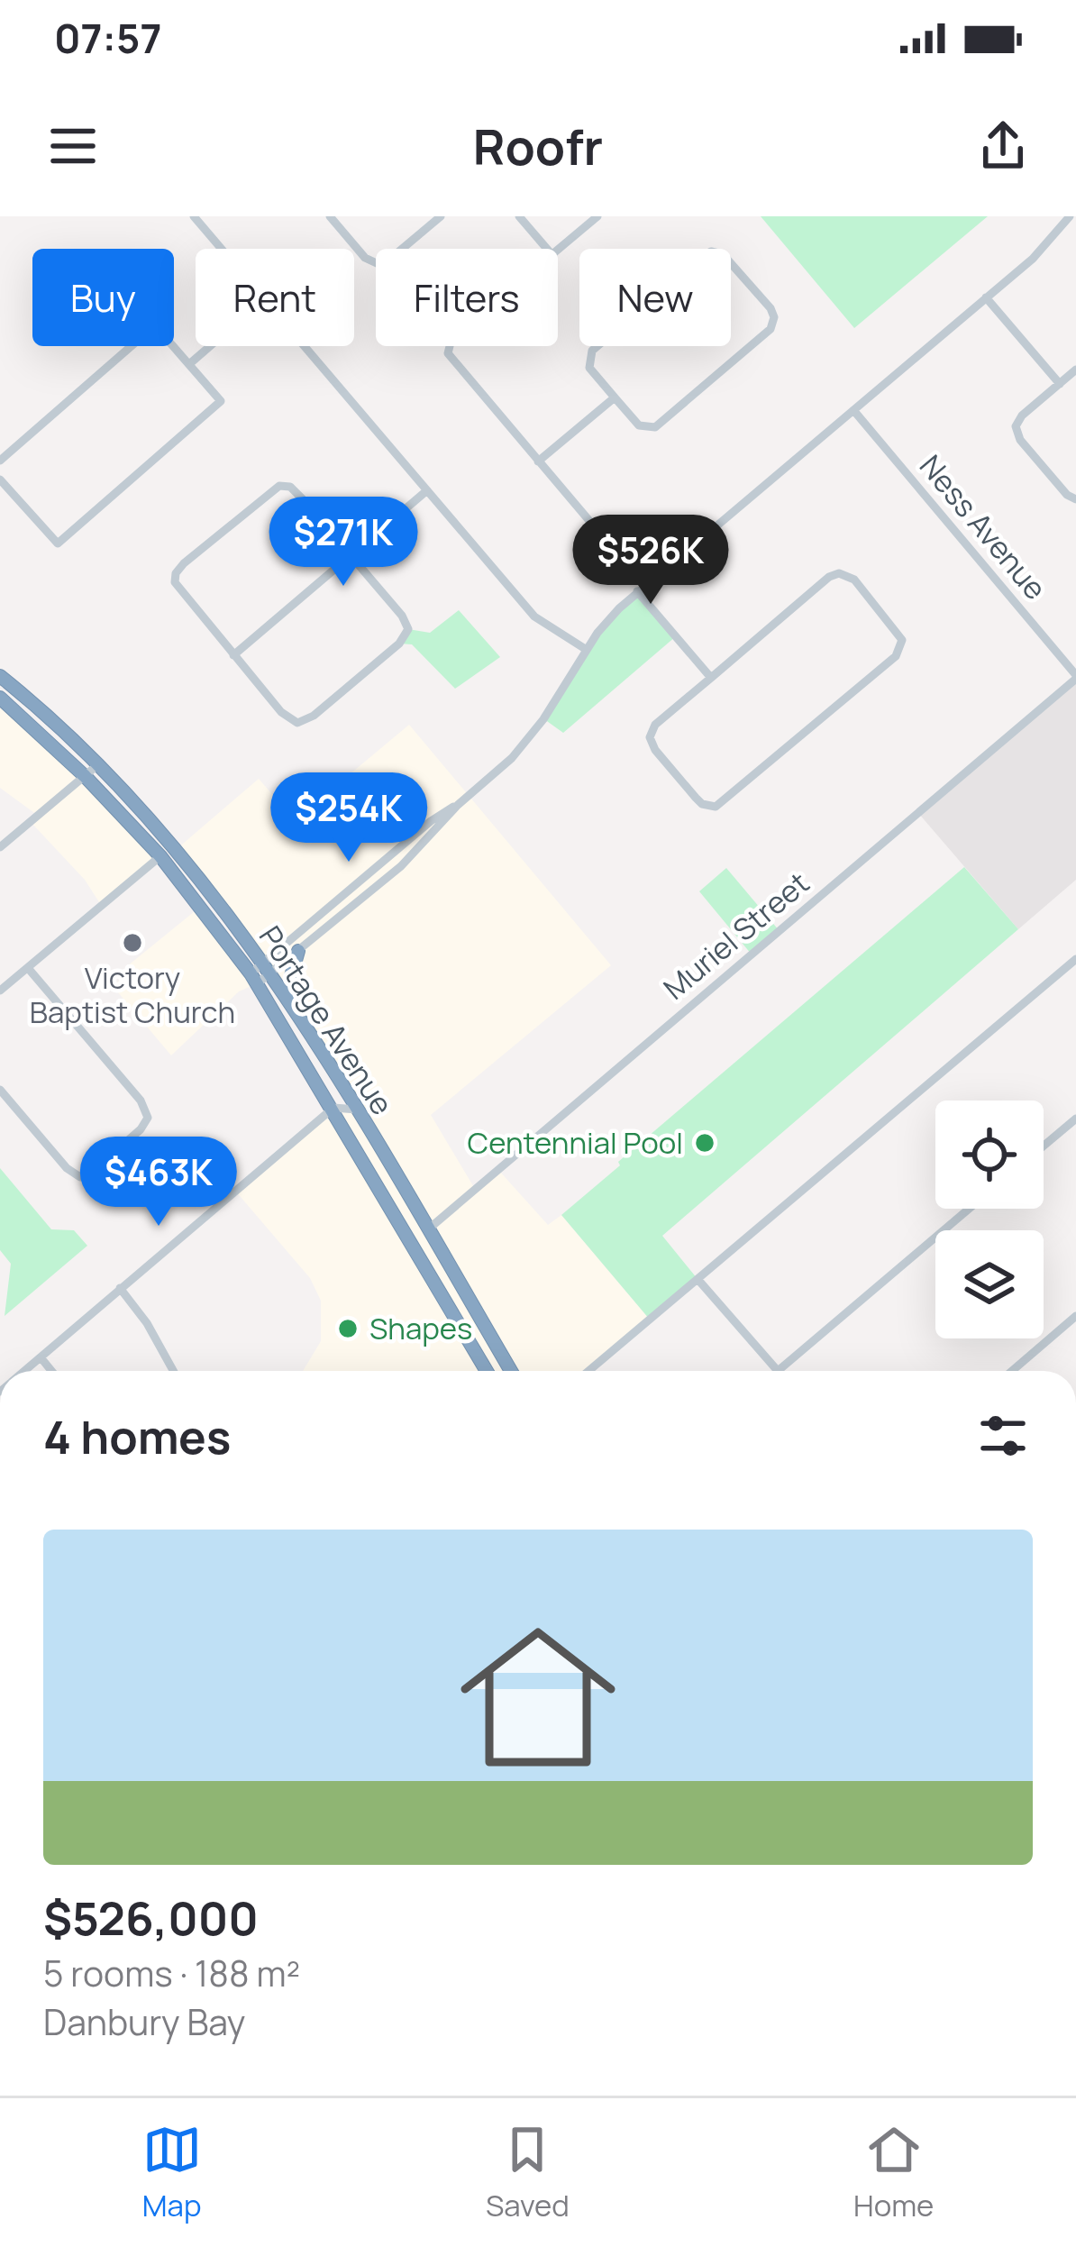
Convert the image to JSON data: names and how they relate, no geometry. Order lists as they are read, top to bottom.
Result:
{
  "streets": {
    "highway": ["Portage Avenue"],
    "street": ["Ness Avenue", "Muriel Street"]
  },
  "crossings": [
    ["Ness Avenue", "Muriel Street"],
    ["Muriel Street", "Portage Avenue"]
  ],
  "places": ["Victory Baptist Church", "Centennial Pool", "Shapes"],
  "page": {
    "status": "07:57",
    "header": "Roofr",
    "chip": [
      "Buy",
      "Rent",
      "Filters",
      "New"
    ],
    "price": [
      "$271K",
      "$526K",
      "$254K",
      "$463K"
    ],
    "heading": "4 homes",
    "list": [
      {
        "name": "$526,000",
        "note": "5 rooms · 188 m² · Danbury Bay"
      }
    ],
    "tabs": ["Map", "Saved", "Home"]
  }
}
